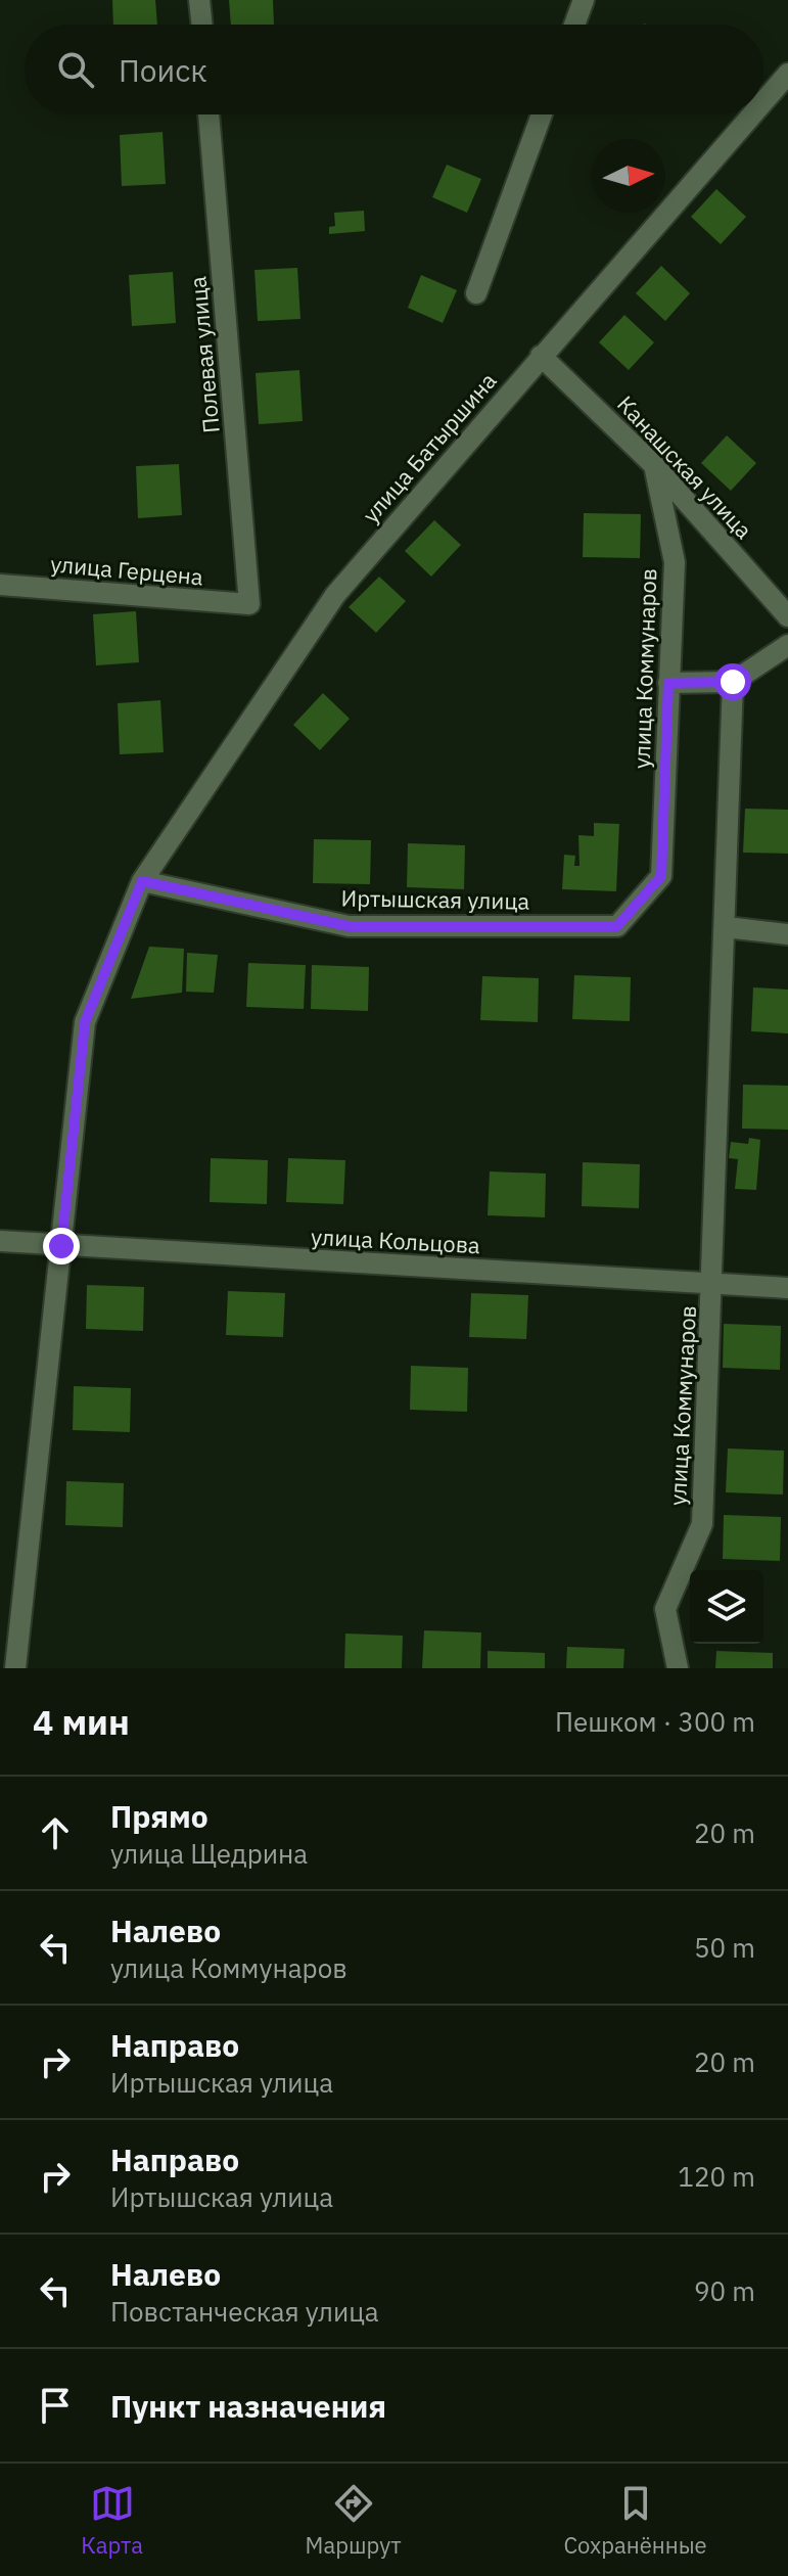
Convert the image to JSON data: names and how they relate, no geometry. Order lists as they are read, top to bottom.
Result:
{
  "streets": {
    "street": [
      "Полевая улица",
      "улица Батыршина",
      "Канашская улица",
      "улица Герцена",
      "улица Коммунаров",
      "Иртышская улица",
      "улица Кольцова"
    ]
  },
  "crossings": [
    ["Полевая улица", "улица Герцена"],
    ["улица Батыршина", "Канашская улица"],
    ["улица Батыршина", "Иртышская улица"],
    ["улица Батыршина", "улица Кольцова"],
    ["Канашская улица", "улица Коммунаров"],
    ["улица Коммунаров", "Иртышская улица"],
    ["улица Коммунаров", "улица Кольцова"]
  ],
  "north": "right",
  "page": {
    "search": "Поиск",
    "heading": ["4 мин", "Пешком · 300 m"],
    "list": [
      ["Прямо", "улица Щедрина", "20 m"],
      ["Налево", "улица Коммунаров", "50 m"],
      ["Направо", "Иртышская улица", "20 m"],
      ["Направо", "Иртышская улица", "120 m"],
      ["Налево", "Повстанческая улица", "90 m"],
      "Пункт назначения"
    ],
    "nav": ["Карта", "Маршрут", "Сохранённые"]
  }
}
